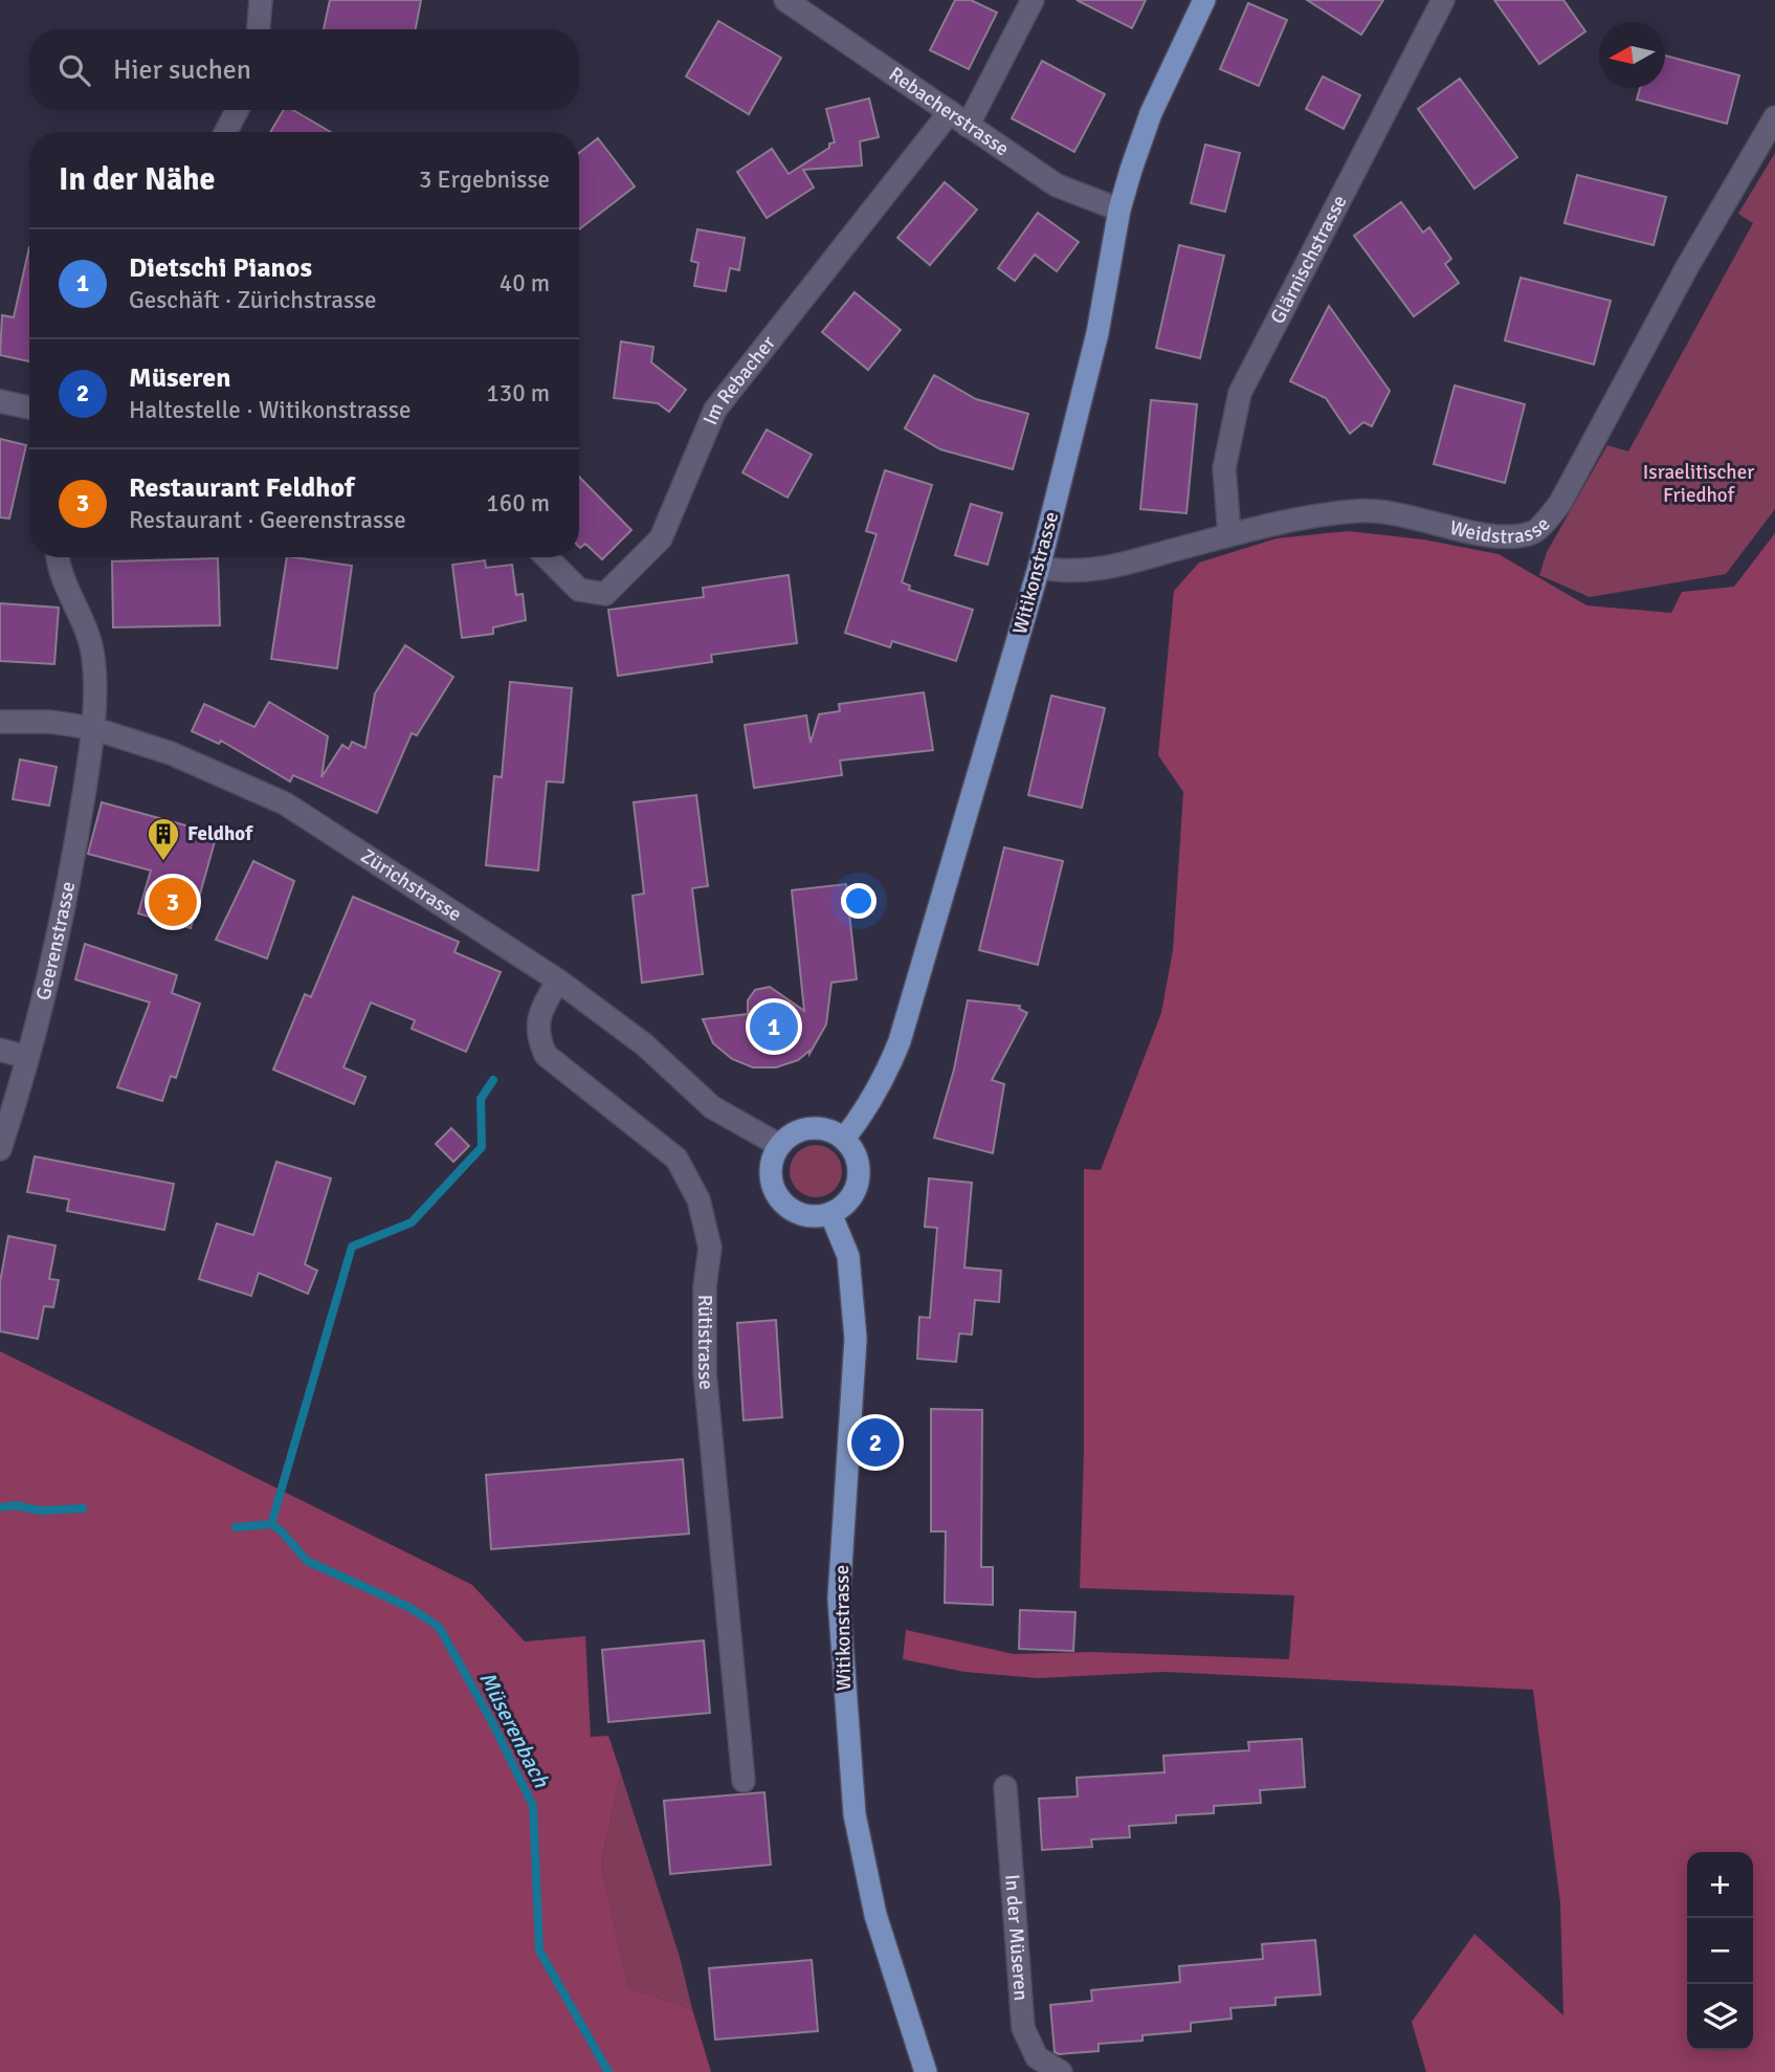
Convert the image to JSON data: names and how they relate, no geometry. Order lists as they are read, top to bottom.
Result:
{
  "streets": {
    "main road": ["Witikonstrasse"],
    "street": [
      "Rebacherstrasse",
      "Glärnischstrasse",
      "Im Rebacher",
      "Weidstrasse",
      "Zürichstrasse",
      "Geerenstrasse",
      "Rütistrasse",
      "In der Müseren"
    ]
  },
  "crossings": [
    ["Rebacherstrasse", "Im Rebacher"],
    ["Rebacherstrasse", "Witikonstrasse"],
    ["Glärnischstrasse", "Weidstrasse"],
    ["Weidstrasse", "Witikonstrasse"],
    ["Witikonstrasse", "Zürichstrasse"],
    ["Zürichstrasse", "Geerenstrasse"],
    ["Zürichstrasse", "Rütistrasse"]
  ],
  "water": ["Müserenbach"],
  "parks": ["Israelitischer Friedhof"],
  "places": {
    "building": ["Feldhof"]
  },
  "north": "left",
  "page": {
    "search": "Hier suchen",
    "heading": ["In der Nähe", "3 Ergebnisse"],
    "list": [
      {
        "mark": "1",
        "name": "Dietschi Pianos",
        "note": "Geschäft · Zürichstrasse",
        "value": "40 m"
      },
      {
        "mark": "2",
        "name": "Müseren",
        "note": "Haltestelle · Witikonstrasse",
        "value": "130 m"
      },
      {
        "mark": "3",
        "name": "Restaurant Feldhof",
        "note": "Restaurant · Geerenstrasse",
        "value": "160 m"
      }
    ],
    "pins": ["3", "1", "2"],
    "map_buttons": ["+", "−"]
  }
}
